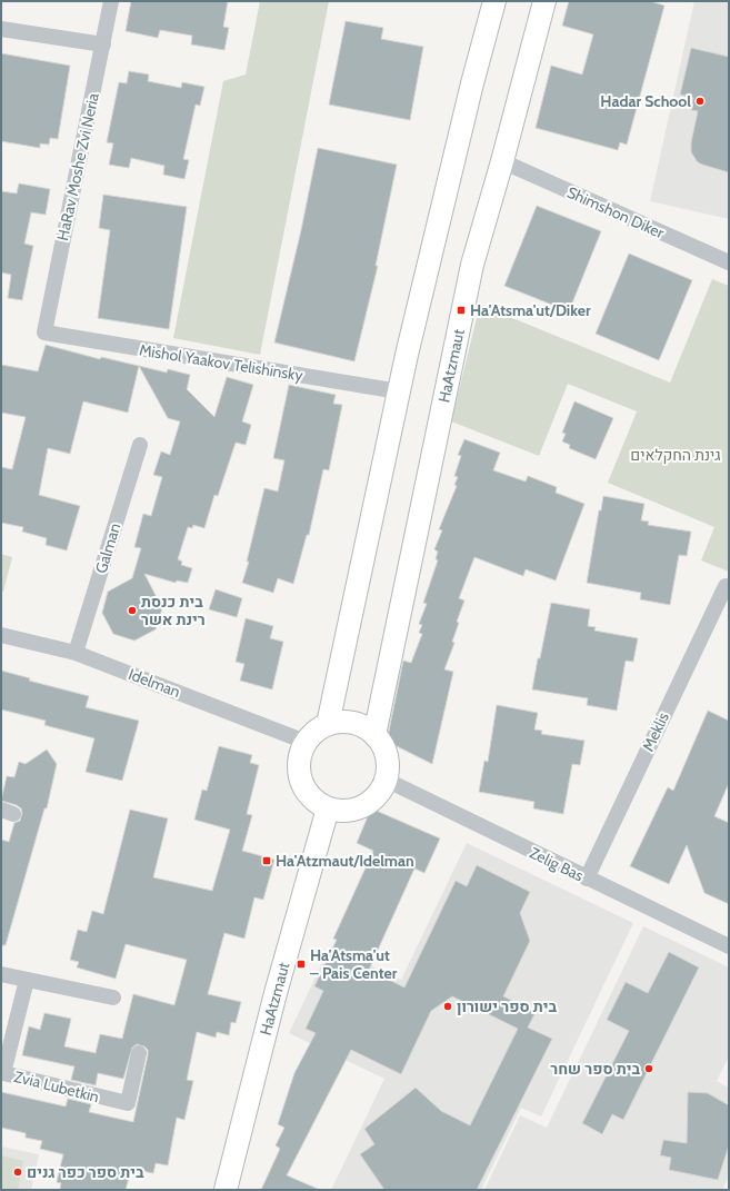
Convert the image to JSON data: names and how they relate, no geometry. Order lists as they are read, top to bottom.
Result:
{
  "streets": {
    "main road": ["HaAtzmaut"],
    "street": [
      "HaRav Moshe Zvi Neria",
      "Shimshon Diker",
      "Mishol Yaakov Telishinsky",
      "Galman",
      "Idelman",
      "Meklis",
      "Zelig Bas",
      "Zvia Lubetkin"
    ]
  },
  "crossings": [
    ["HaRav Moshe Zvi Neria", "Mishol Yaakov Telishinsky"],
    ["Shimshon Diker", "HaAtzmaut"],
    ["HaAtzmaut", "Idelman"],
    ["HaAtzmaut", "Zelig Bas"],
    ["Galman", "Idelman"],
    ["Idelman", "Zelig Bas"],
    ["Meklis", "Zelig Bas"]
  ],
  "parks": ["גינת החקלאים"],
  "places": {
    "other": [
      "Hadar School",
      "בית כנסת רינת אשר",
      "בית ספר ישורון",
      "בית ספר שחר",
      "בית ספר כפר גנים"
    ],
    "transit": ["Ha'Atsma'ut/Diker", "Ha'Atzmaut/Idelman", "Ha'Atsma'ut – Pais Center"]
  }
}
